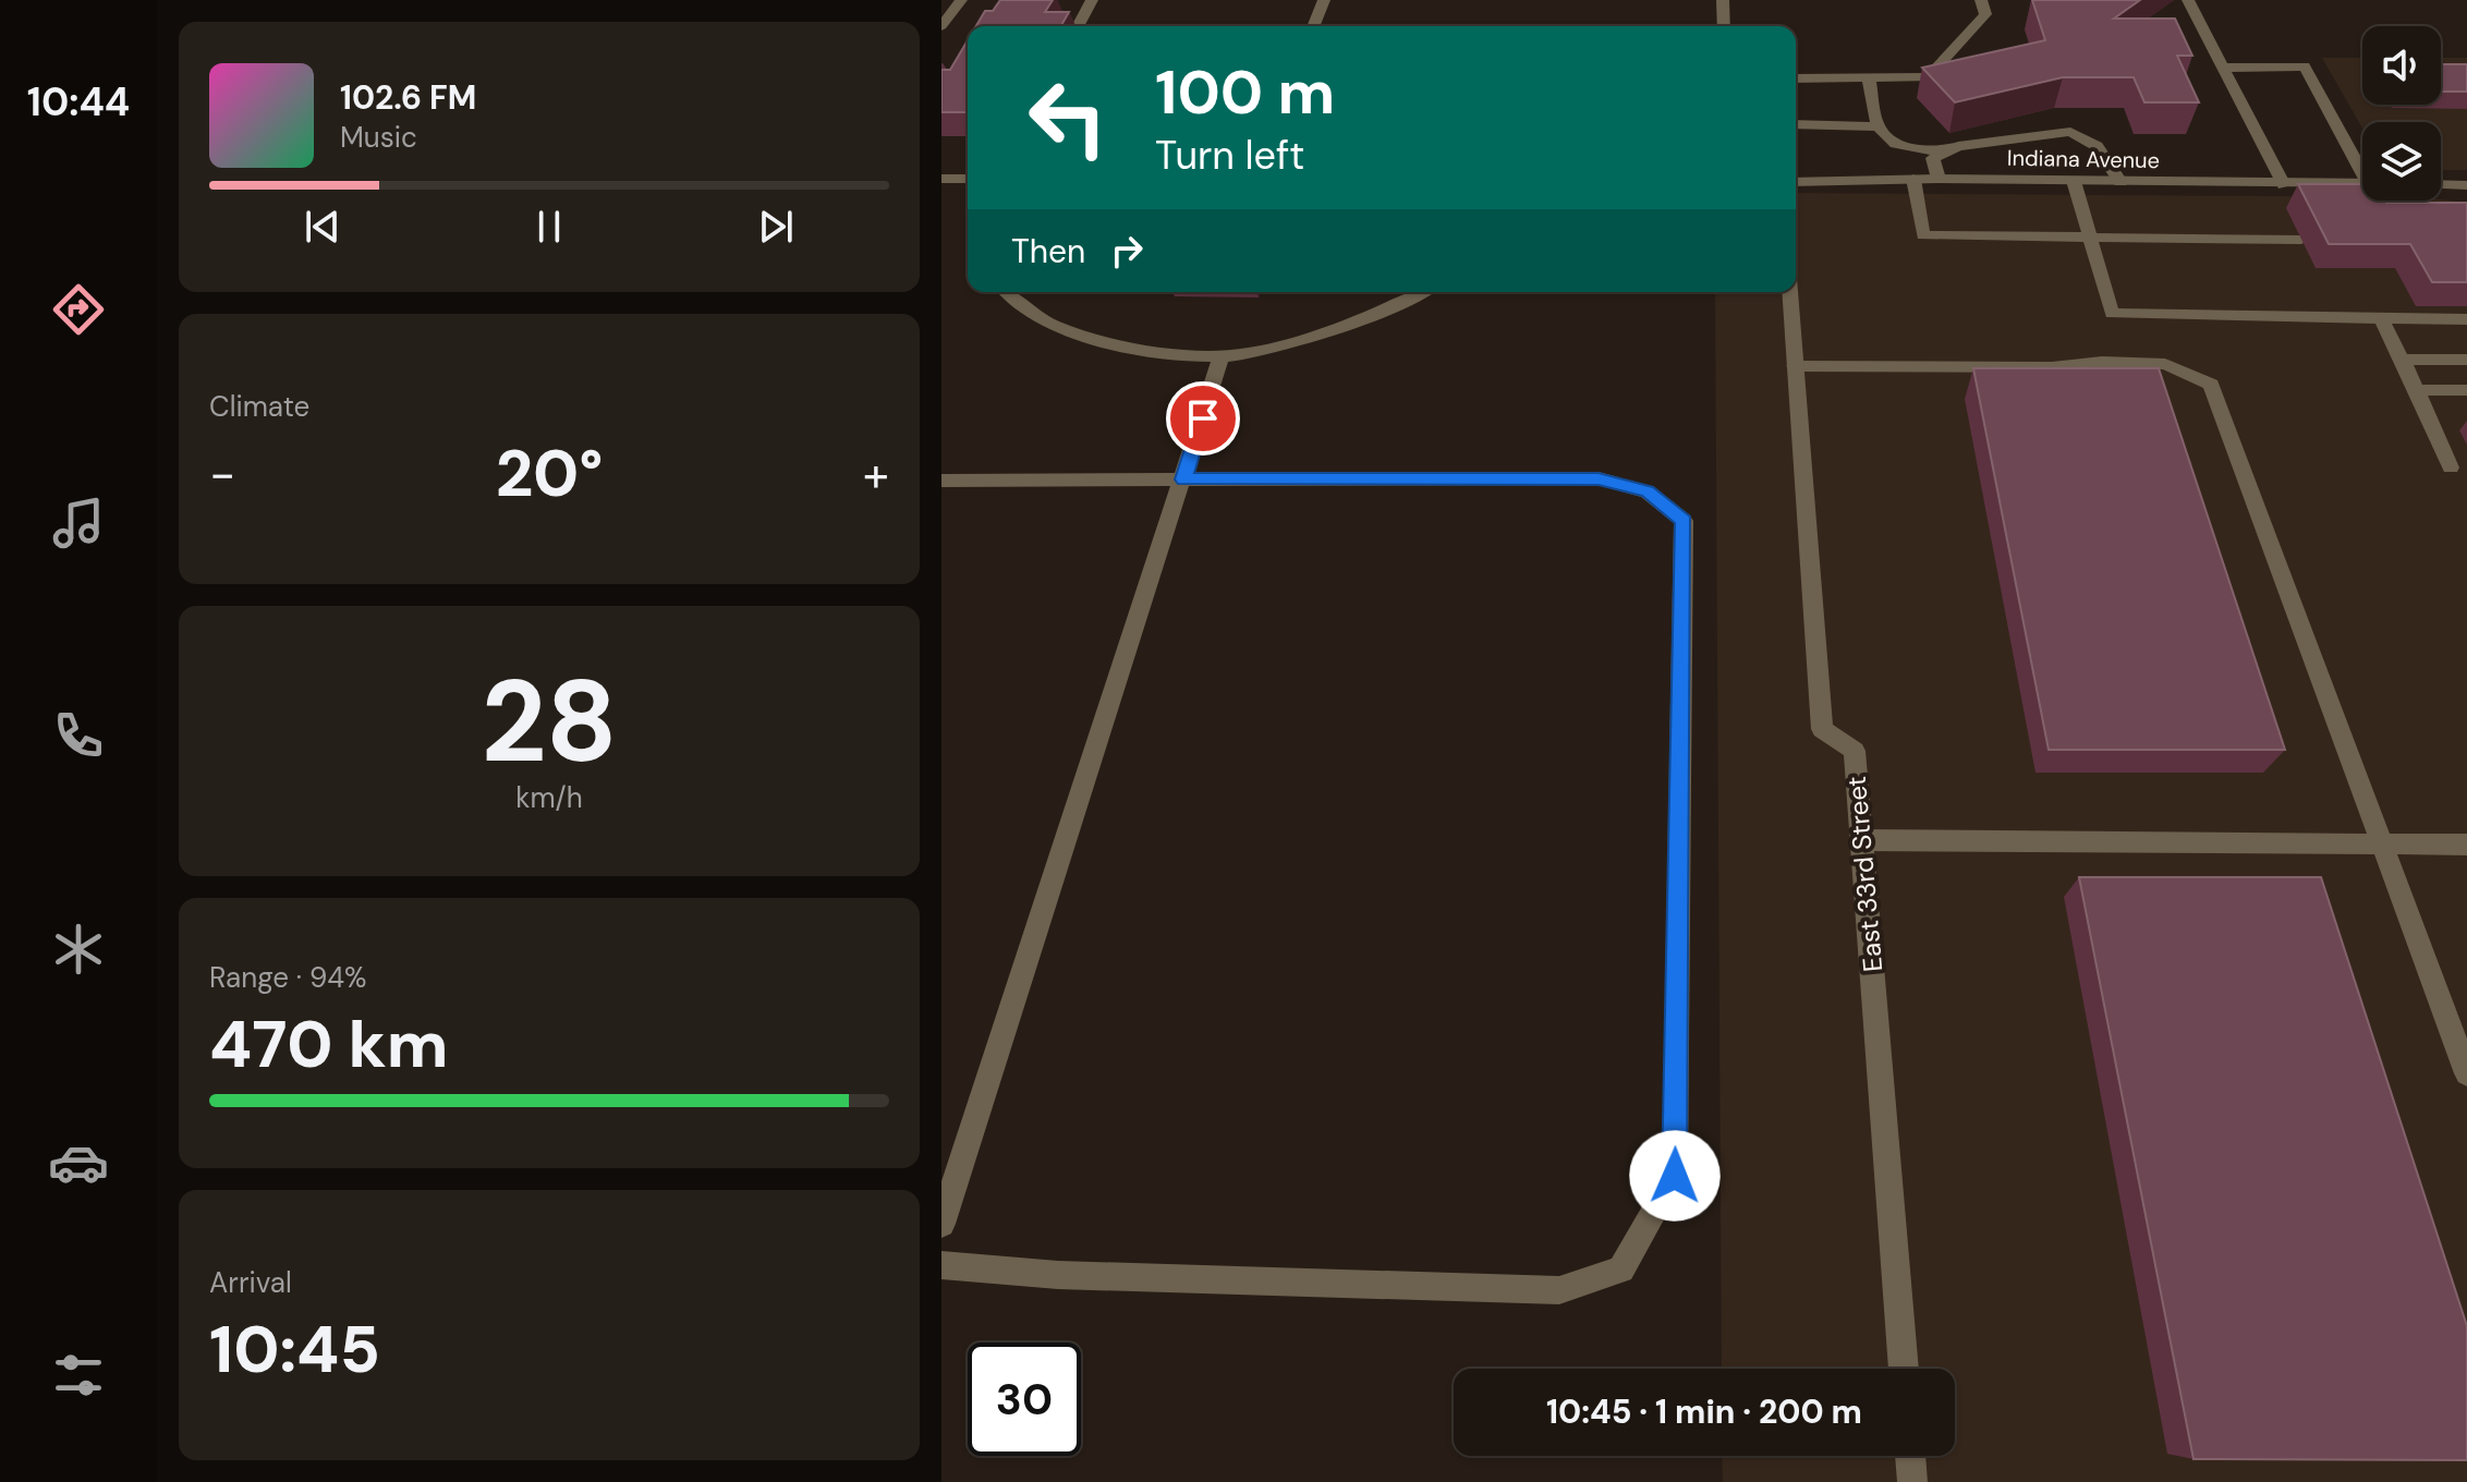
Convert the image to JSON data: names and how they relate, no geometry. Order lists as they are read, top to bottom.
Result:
{
  "streets": {
    "street": ["Indiana Avenue", "East 33rd Street"]
  },
  "page": {
    "tabs": "10:44",
    "turn": ["100 m", "Turn left"],
    "song": ["102.6 FM", "Music"],
    "then": "Then",
    "tile": [
      "Climate",
      ["28", "km/h"],
      ["Range · 94%", "470 km"],
      ["Arrival", "10:45"]
    ],
    "heat": ["−", "20°", "+"],
    "limit": "30",
    "trip": "10:45 · 1 min · 200 m"
  }
}
